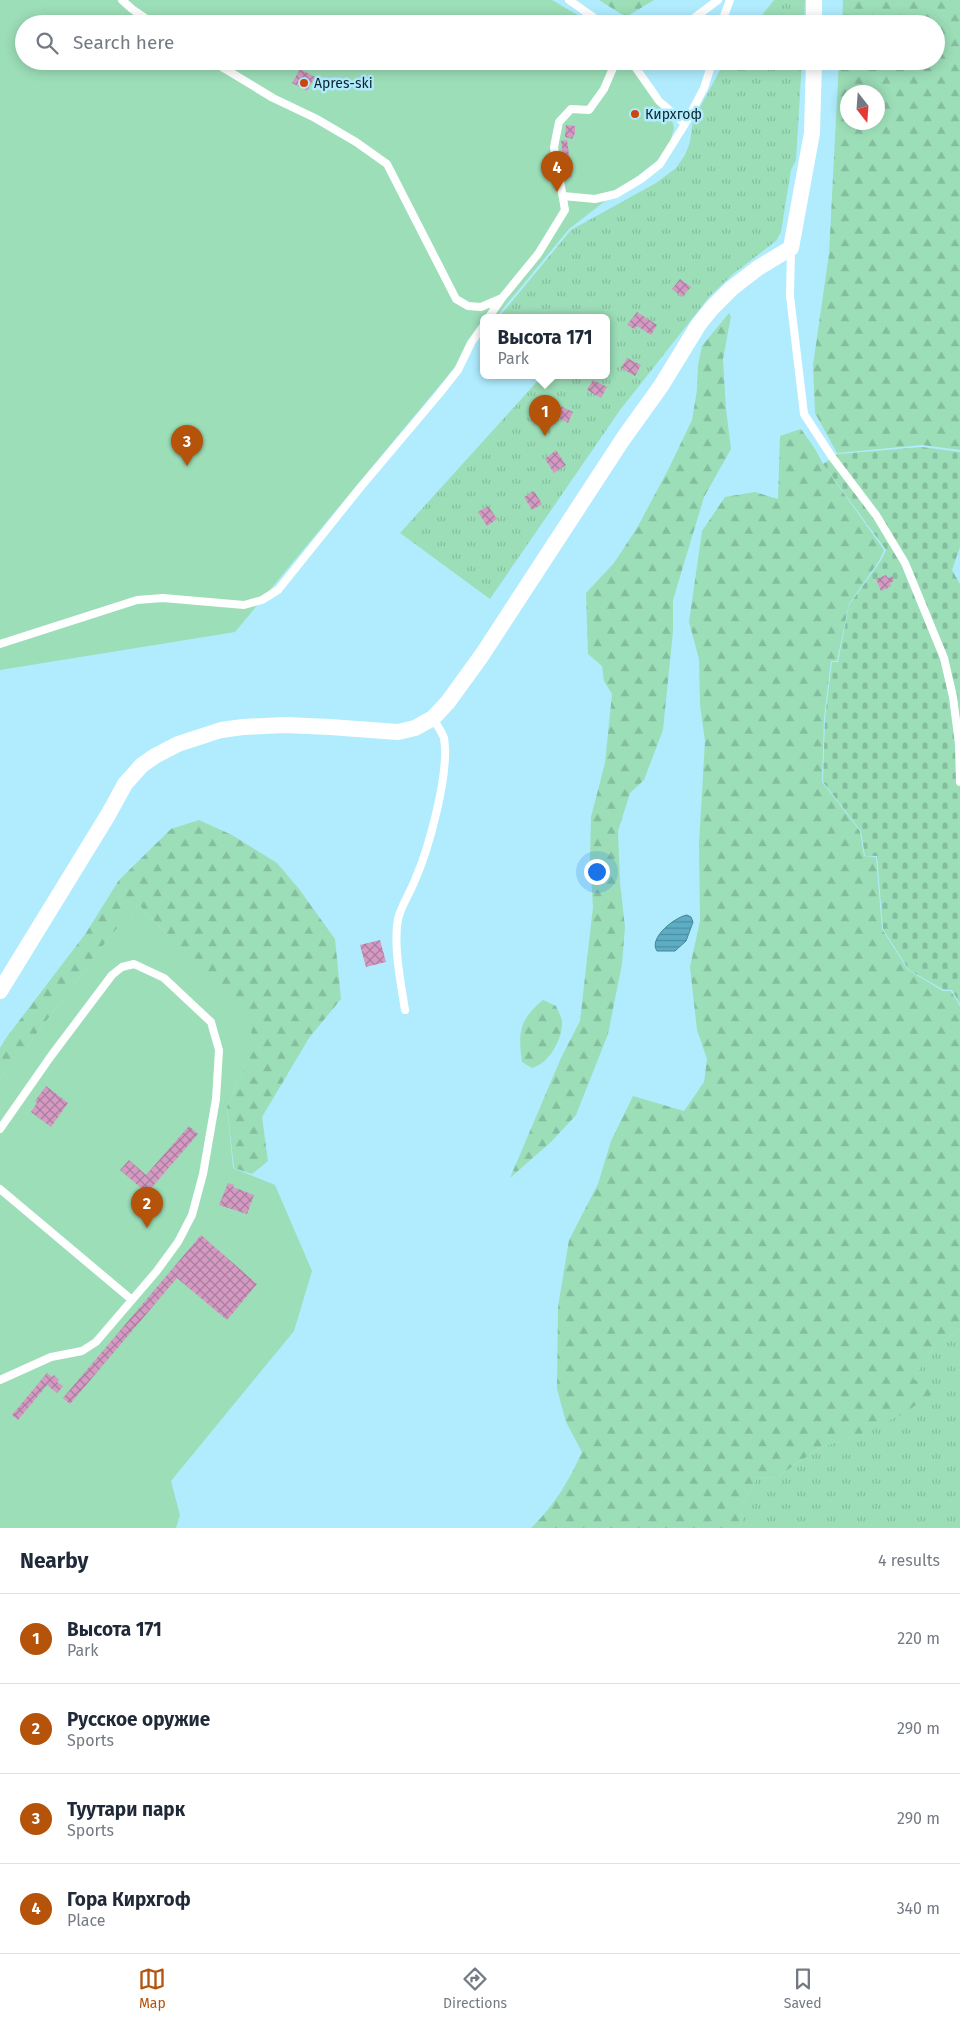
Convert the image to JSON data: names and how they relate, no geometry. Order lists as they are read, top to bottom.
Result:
{
  "places": ["Apres-ski", "Кирхгоф"],
  "north": "bottom",
  "page": {
    "search": "Search here",
    "pins": [
      "4",
      "1",
      "3",
      "2"
    ],
    "popup": ["Высота 171", "Park"],
    "heading": ["Nearby", "4 results"],
    "list": [
      {
        "mark": "1",
        "name": "Высота 171",
        "note": "Park",
        "value": "220 m"
      },
      {
        "mark": "2",
        "name": "Русское оружие",
        "note": "Sports",
        "value": "290 m"
      },
      {
        "mark": "3",
        "name": "Туутари парк",
        "note": "Sports",
        "value": "290 m"
      },
      {
        "mark": "4",
        "name": "Гора Кирхгоф",
        "note": "Place",
        "value": "340 m"
      }
    ],
    "nav": ["Map", "Directions", "Saved"]
  }
}
